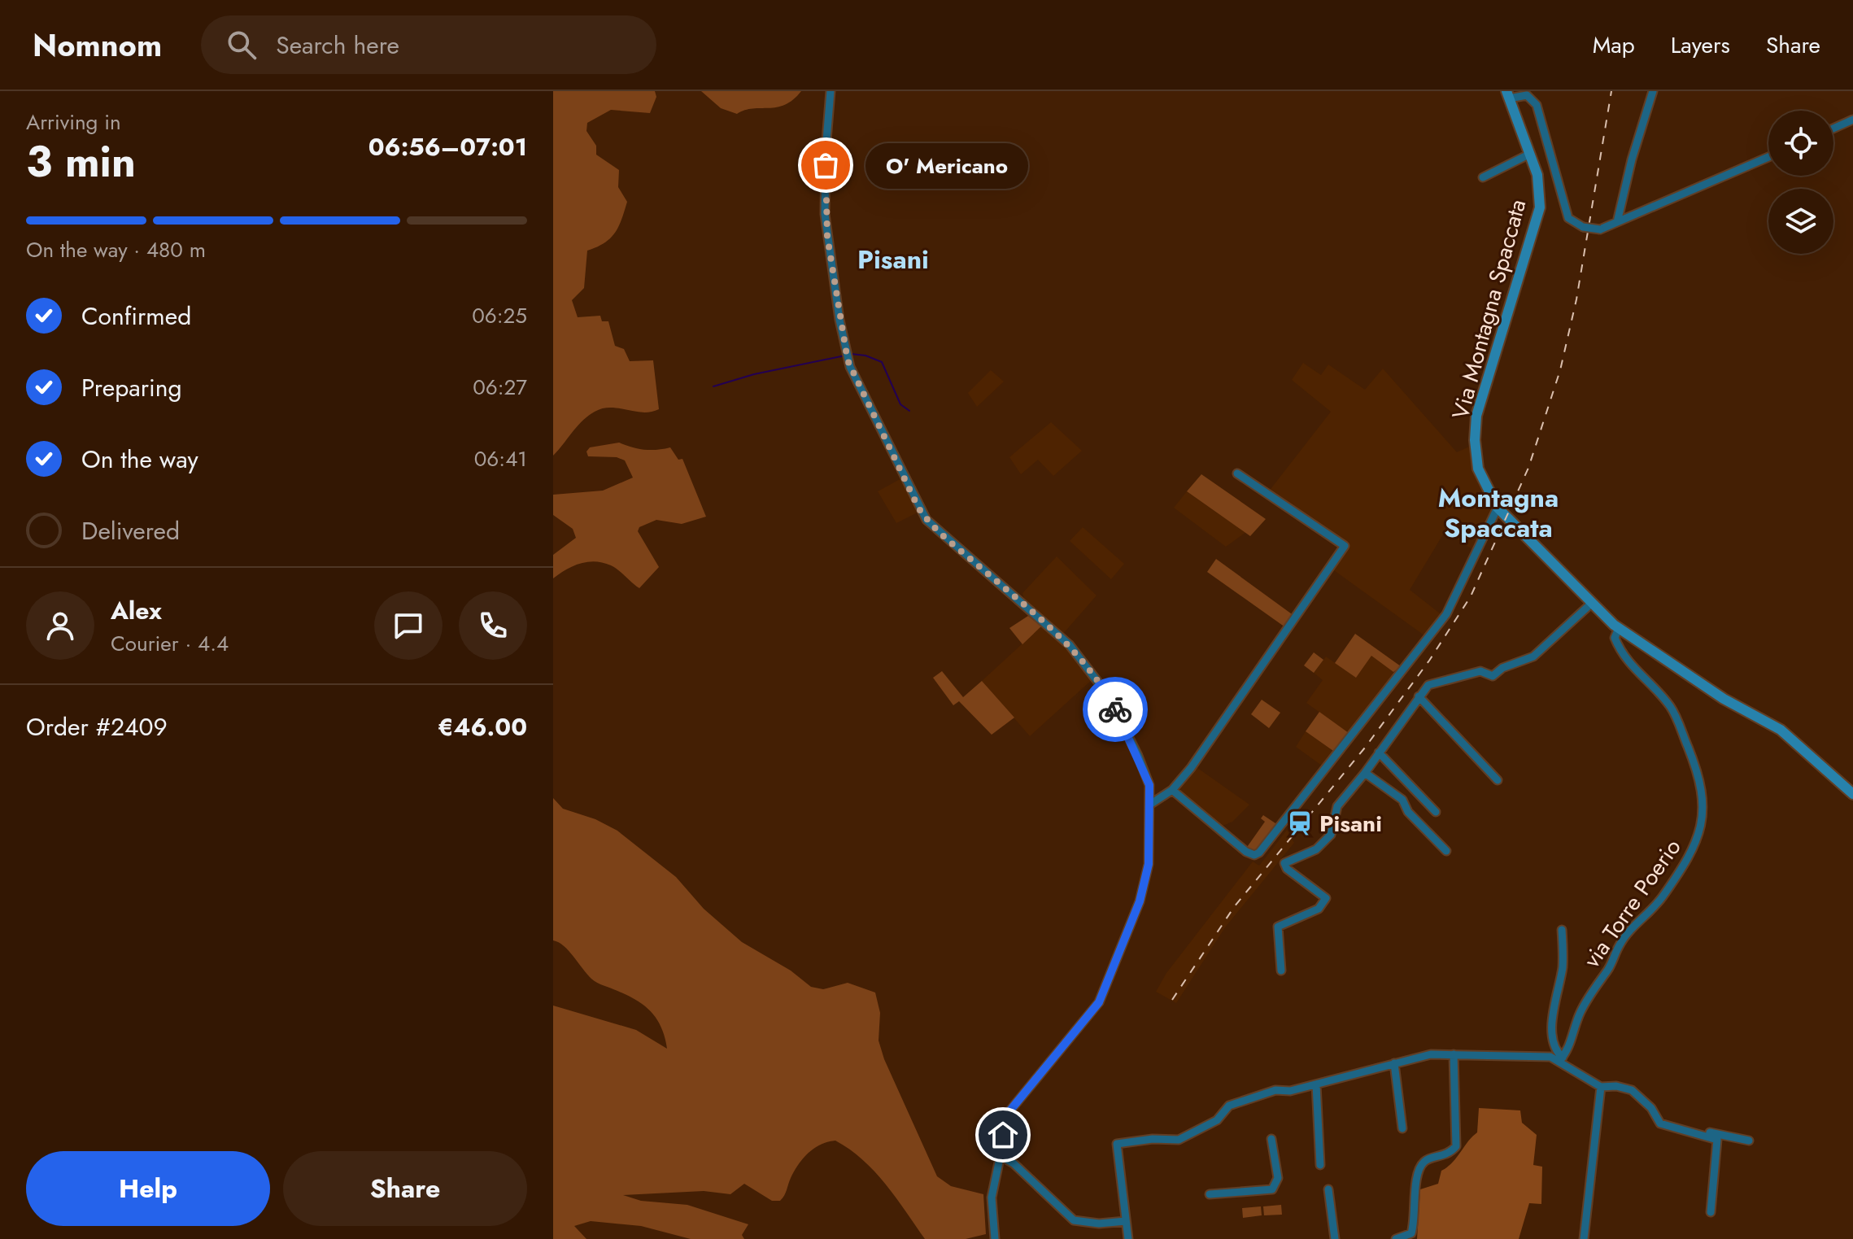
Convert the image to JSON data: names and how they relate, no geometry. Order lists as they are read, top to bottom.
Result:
{
  "streets": {
    "main road": ["Via Montagna Spaccata"],
    "street": ["via Torre Poerio"]
  },
  "crossings": [
    ["Via Montagna Spaccata", "via Torre Poerio"]
  ],
  "districts": ["Pisani", "Montagna Spaccata"],
  "places": {
    "other": ["O' Mericano"],
    "station": ["Pisani"]
  },
  "page": {
    "header": "Nomnom",
    "search": "Search here",
    "nav": ["Map", "Layers", "Share"],
    "heading": ["3 min", "Arriving in", "06:56–07:01"],
    "panel": [
      "Alex",
      "Courier · 4.4",
      "Order #2409",
      "€46.00"
    ],
    "bubble": "O' Mericano",
    "bar": "On the way · 480 m",
    "list": [
      ["Confirmed", "06:25"],
      ["Preparing", "06:27"],
      ["On the way", "06:41"],
      "Delivered"
    ],
    "buttons": ["Help", "Share"]
  }
}
